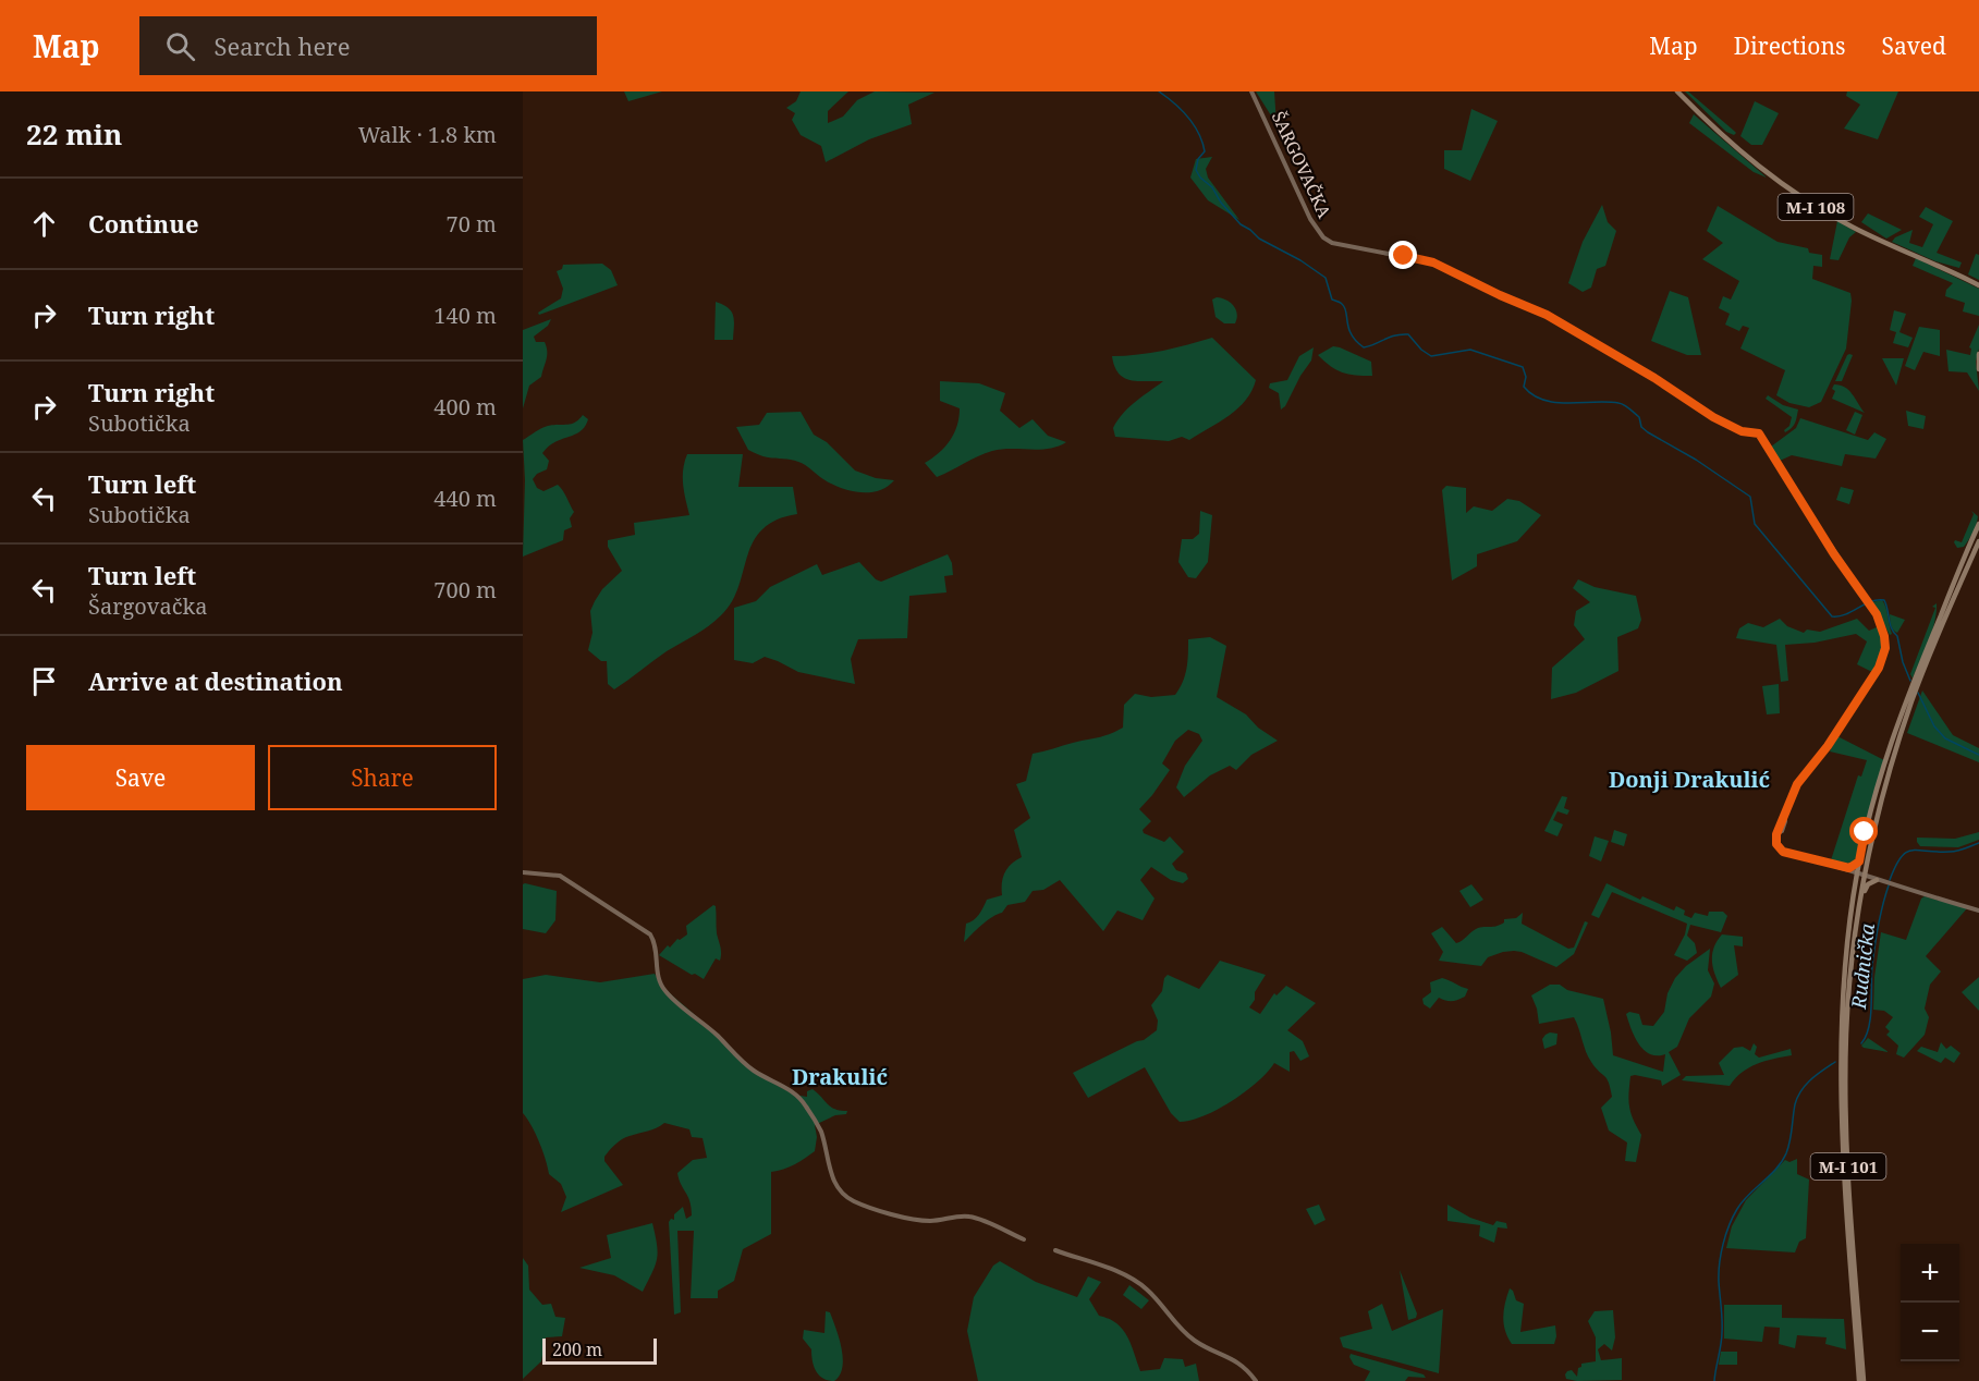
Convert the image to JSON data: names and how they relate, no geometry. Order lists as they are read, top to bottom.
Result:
{
  "streets": {
    "main road": ["M-I 108", "M-I 101"],
    "street": ["ŠARGOVAČKA"]
  },
  "districts": ["Donji Drakulić", "Drakulić"],
  "water": ["Rudnička"],
  "scale_bar": "200 m",
  "page": {
    "header": "Map",
    "search": "Search here",
    "nav": ["Map", "Directions", "Saved"],
    "heading": ["22 min", "Walk · 1.8 km"],
    "list": [
      ["Continue", "70 m"],
      ["Turn right", "140 m"],
      ["Turn right", "Subotička", "400 m"],
      ["Turn left", "Subotička", "440 m"],
      ["Turn left", "Šargovačka", "700 m"],
      "Arrive at destination"
    ],
    "buttons": ["Save", "Share"],
    "map_buttons": ["+", "−"],
    "scale": "200 m"
  }
}
